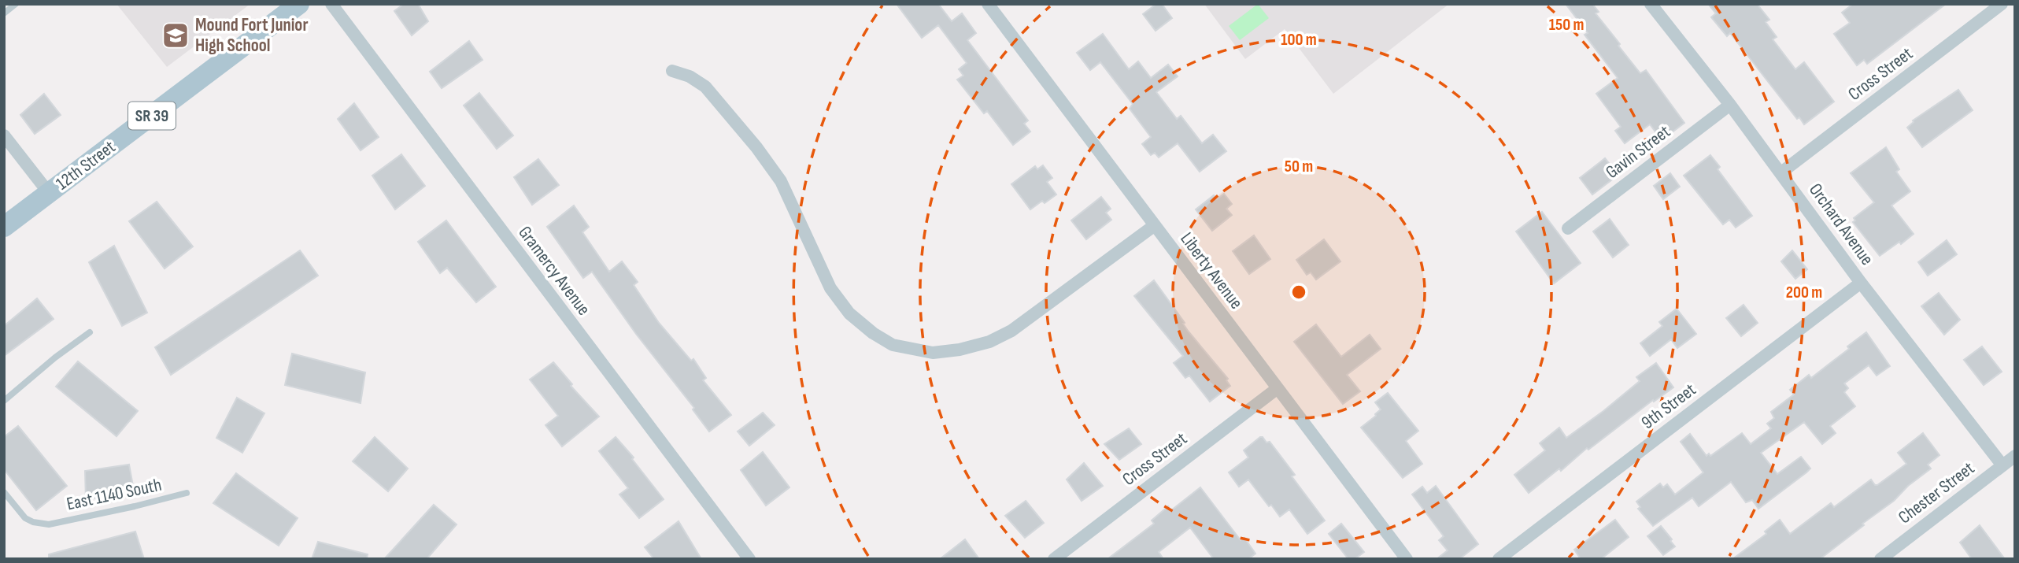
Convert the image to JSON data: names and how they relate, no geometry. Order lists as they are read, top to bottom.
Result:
{
  "streets": {
    "main road": ["SR 39", "12th Street"],
    "street": [
      "Cross Street",
      "Gavin Street",
      "Orchard Avenue",
      "Gramercy Avenue",
      "Liberty Avenue",
      "9th Street",
      "Chester Street"
    ],
    "lane": ["East 1140 South"]
  },
  "crossings": [
    ["Cross Street", "Orchard Avenue"],
    ["Cross Street", "Liberty Avenue"],
    ["Gavin Street", "Orchard Avenue"],
    ["Orchard Avenue", "9th Street"],
    ["Orchard Avenue", "Chester Street"]
  ],
  "places": {
    "school or university": ["Mound Fort Junior High School"]
  },
  "rings": [
    "150 m",
    "100 m",
    "50 m",
    "200 m"
  ]
}
